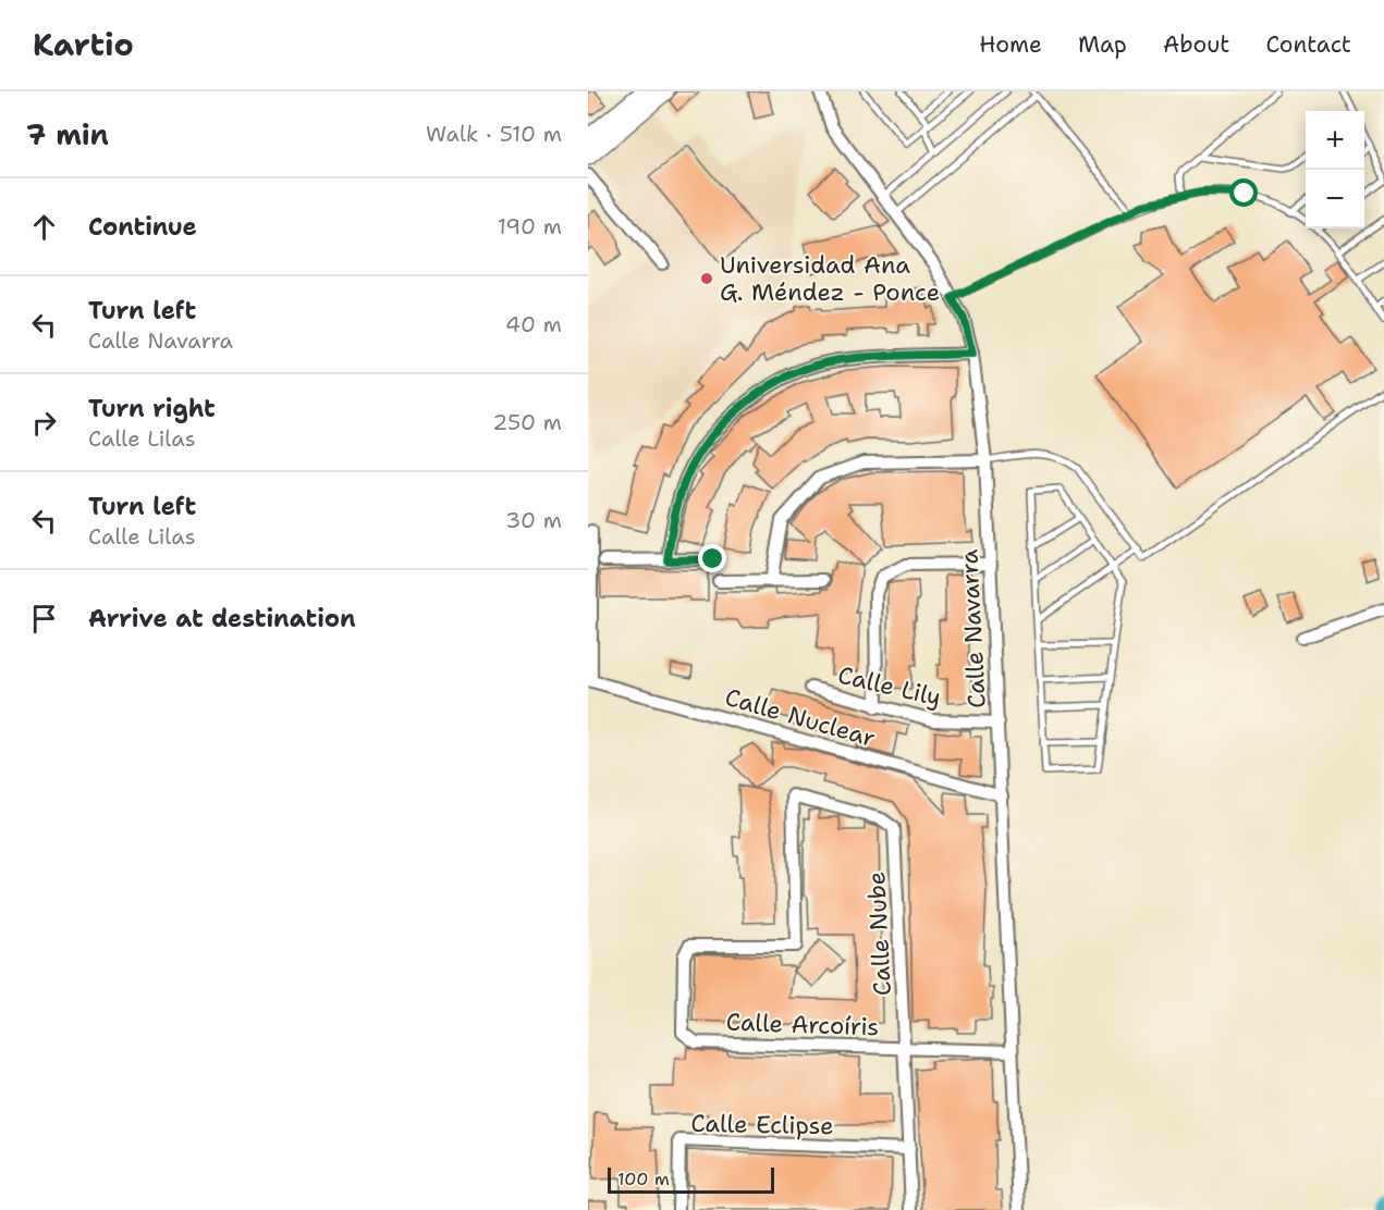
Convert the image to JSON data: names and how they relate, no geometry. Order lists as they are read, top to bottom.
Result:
{
  "streets": {
    "street": [
      "Calle Navarra",
      "Calle Lily",
      "Calle Nuclear",
      "Calle Nube",
      "Calle Arcoíris",
      "Calle Eclipse"
    ]
  },
  "crossings": [
    ["Calle Navarra", "Calle Lily"],
    ["Calle Navarra", "Calle Nuclear"],
    ["Calle Navarra", "Calle Arcoíris"],
    ["Calle Nube", "Calle Arcoíris"],
    ["Calle Nube", "Calle Eclipse"]
  ],
  "places": ["Universidad Ana G. Méndez - Ponce"],
  "scale_bar": "100 m",
  "page": {
    "header": "Kartio",
    "nav": [
      "Home",
      "Map",
      "About",
      "Contact"
    ],
    "heading": ["7 min", "Walk · 510 m"],
    "map_buttons": ["+", "−"],
    "list": [
      ["Continue", "190 m"],
      ["Turn left", "Calle Navarra", "40 m"],
      ["Turn right", "Calle Lilas", "250 m"],
      ["Turn left", "Calle Lilas", "30 m"],
      "Arrive at destination"
    ],
    "scale": "100 m"
  }
}
